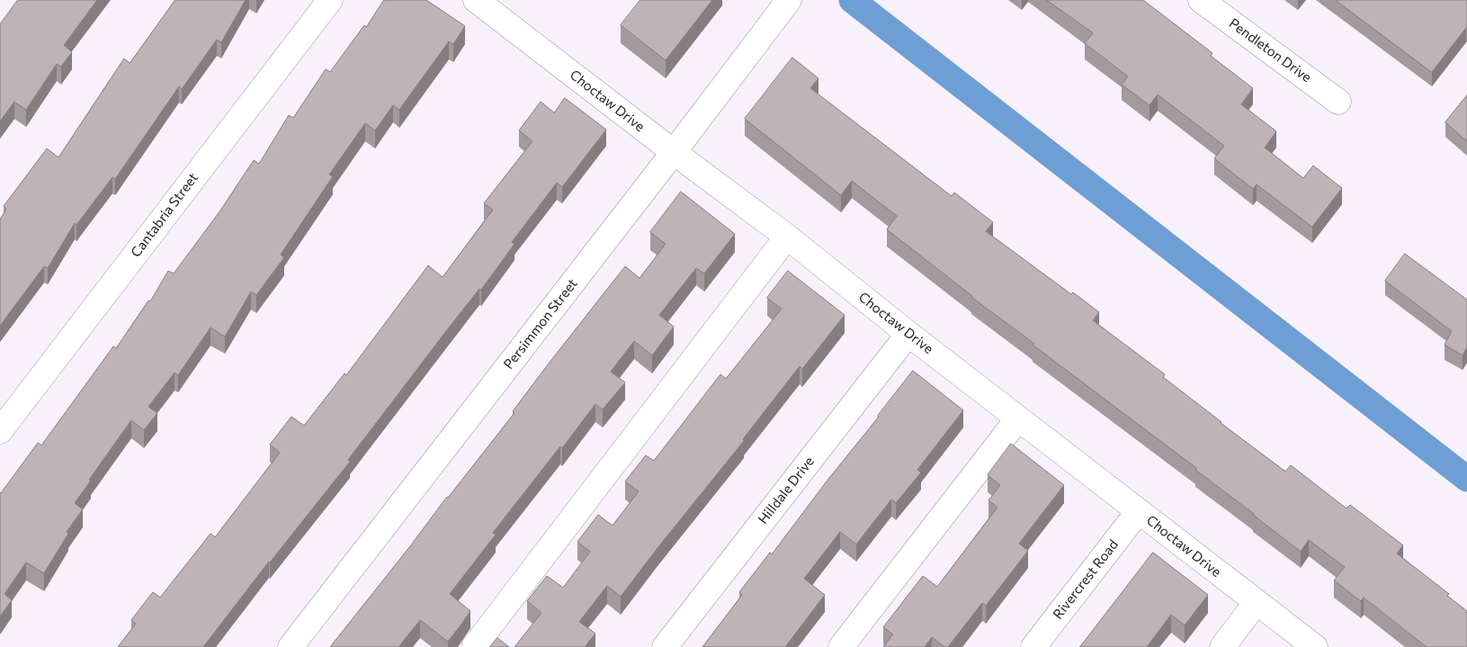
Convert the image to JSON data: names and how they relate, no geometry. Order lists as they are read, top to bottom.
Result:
{
  "streets": {
    "street": [
      "Pendleton Drive",
      "Choctaw Drive",
      "Cantabria Street",
      "Persimmon Street",
      "Hilldale Drive",
      "Rivercrest Road"
    ]
  },
  "crossings": [
    ["Choctaw Drive", "Persimmon Street"],
    ["Choctaw Drive", "Hilldale Drive"],
    ["Choctaw Drive", "Rivercrest Road"]
  ]
}
